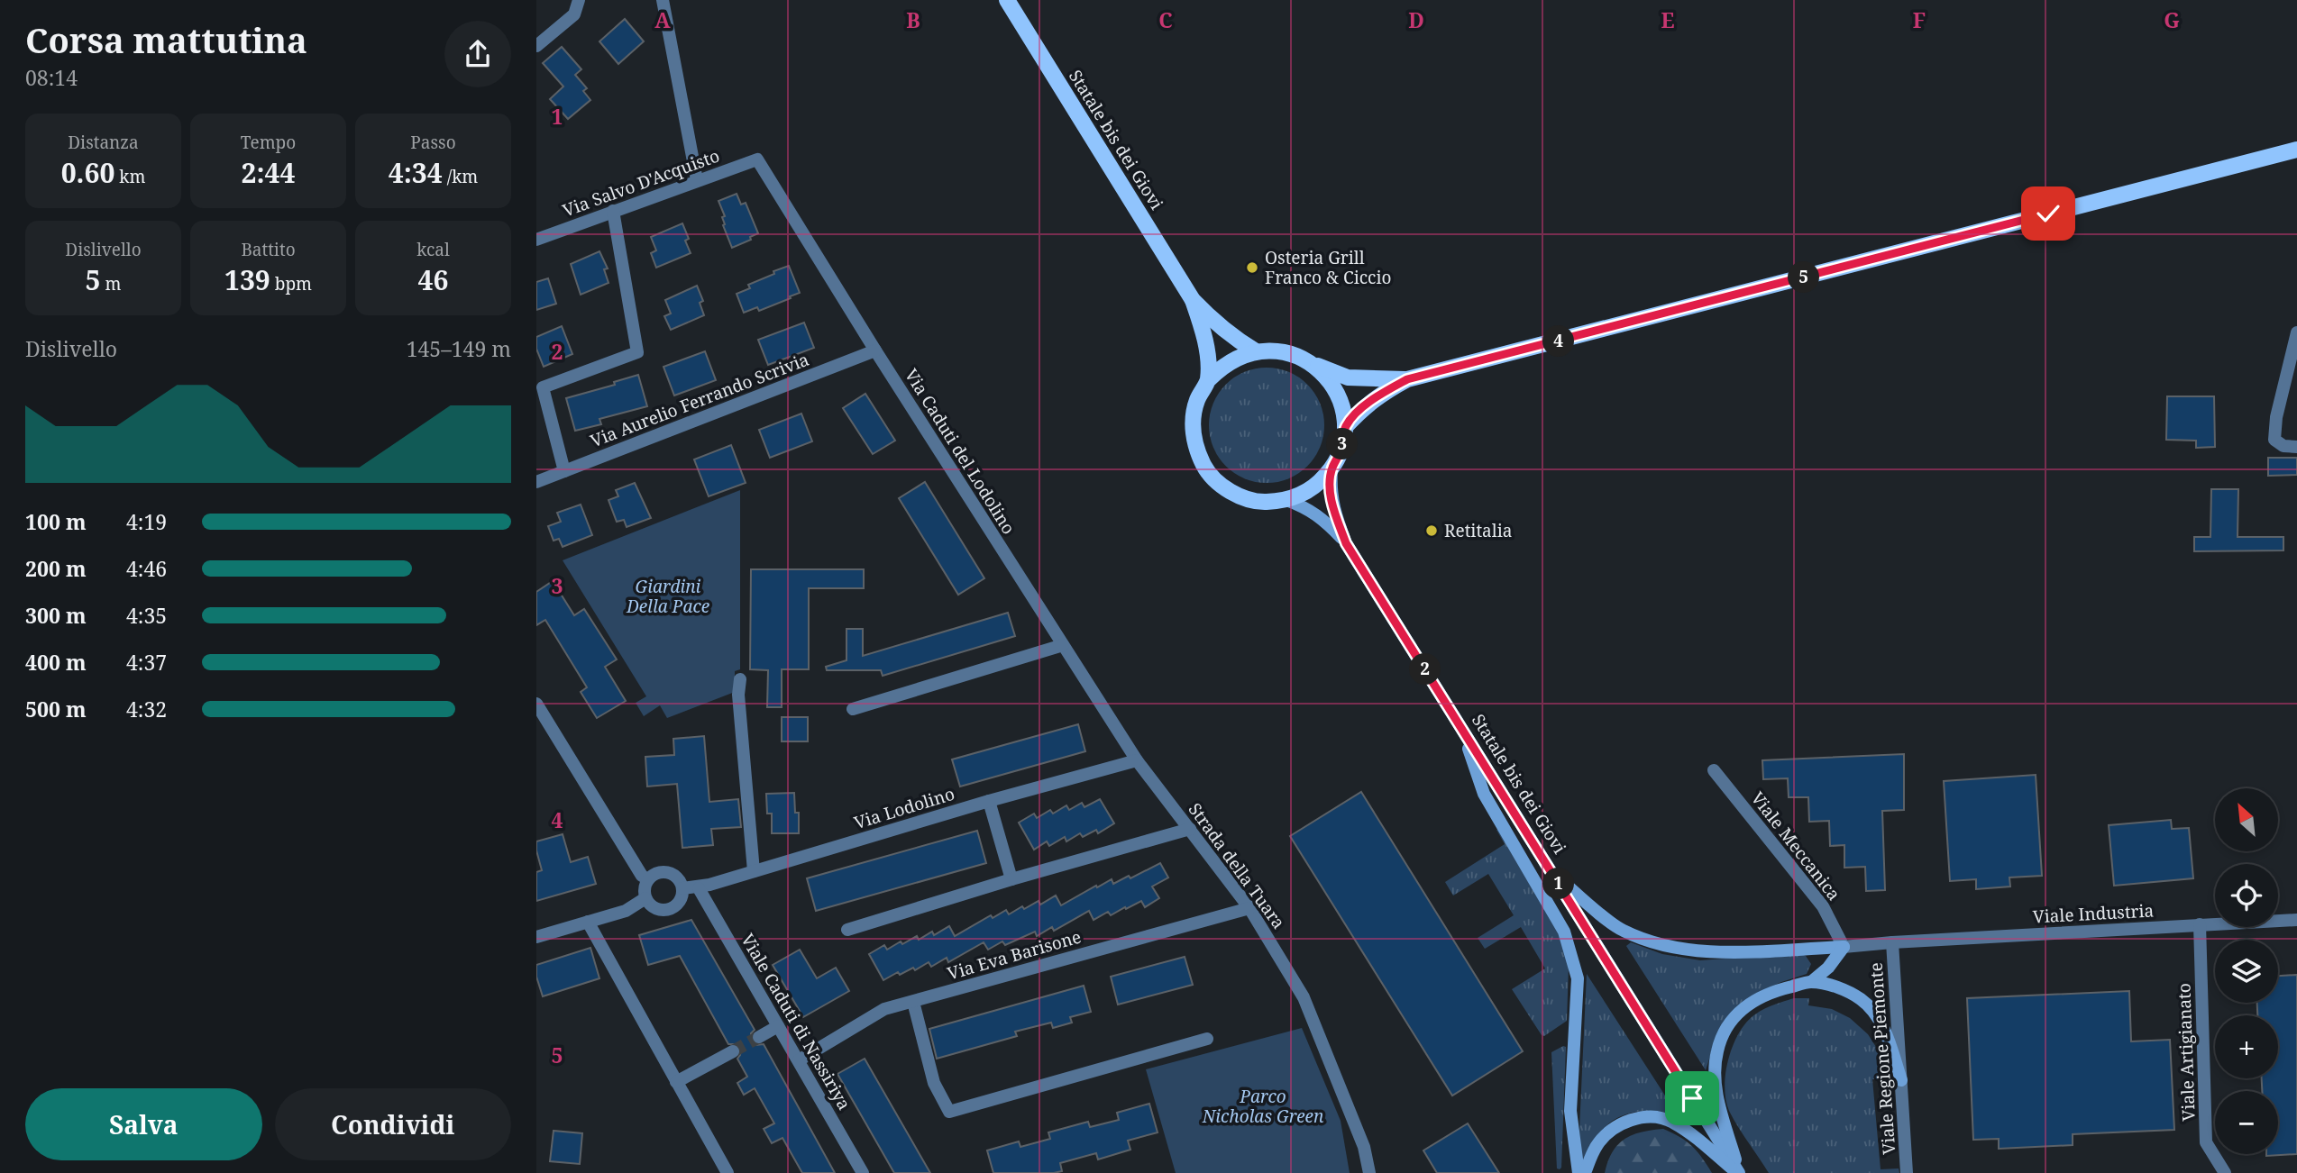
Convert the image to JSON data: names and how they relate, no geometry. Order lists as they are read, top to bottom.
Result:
{
  "streets": {
    "main road": ["Statale bis dei Giovi"],
    "street": [
      "Via Salvo D'Acquisto",
      "Via Aurelio Ferrando Scrivia",
      "Via Caduti del Lodolino",
      "Via Lodolino",
      "Viale Meccanica",
      "Strada della Tuara",
      "Viale Industria",
      "Via Eva Barisone",
      "Viale Caduti di Nassiriya",
      "Viale Artigianato",
      "Viale Regione Piemonte"
    ]
  },
  "crossings": [
    ["Via Salvo D'Acquisto", "Via Caduti del Lodolino"],
    ["Via Aurelio Ferrando Scrivia", "Via Caduti del Lodolino"],
    ["Via Caduti del Lodolino", "Via Lodolino"],
    ["Via Caduti del Lodolino", "Strada della Tuara"],
    ["Via Lodolino", "Strada della Tuara"],
    ["Via Lodolino", "Viale Caduti di Nassiriya"],
    ["Viale Meccanica", "Viale Industria"],
    ["Strada della Tuara", "Via Eva Barisone"],
    ["Viale Industria", "Viale Artigianato"],
    ["Viale Industria", "Viale Regione Piemonte"],
    ["Via Eva Barisone", "Viale Caduti di Nassiriya"]
  ],
  "parks": ["Giardini Della Pace", "Parco Nicholas Green"],
  "places": ["Osteria Grill Franco & Ciccio", "Retitalia"],
  "north": "top left",
  "page": {
    "heading": ["Corsa mattutina", "08:14"],
    "stats": [
      ["Distanza", "0.60 km"],
      ["Tempo", "2:44"],
      ["Passo", "4:34 /km"],
      ["Dislivello", "5 m"],
      ["Battito", "139 bpm"],
      ["kcal", "46"]
    ],
    "pins": [
      "5",
      "4",
      "3",
      "2",
      "1"
    ],
    "chart": ["Dislivello", "145–149 m"],
    "list": [
      {
        "name": "100 m",
        "note": "4:19"
      },
      {
        "name": "200 m",
        "note": "4:46"
      },
      {
        "name": "300 m",
        "note": "4:35"
      },
      {
        "name": "400 m",
        "note": "4:37"
      },
      {
        "name": "500 m",
        "note": "4:32"
      }
    ],
    "map_buttons": ["+", "−"],
    "buttons": ["Salva", "Condividi"]
  },
  "grid": {
    "columns": [
      "A",
      "B",
      "C",
      "D",
      "E",
      "F",
      "G"
    ],
    "rows": [
      "1",
      "2",
      "3",
      "4",
      "5"
    ]
  }
}
